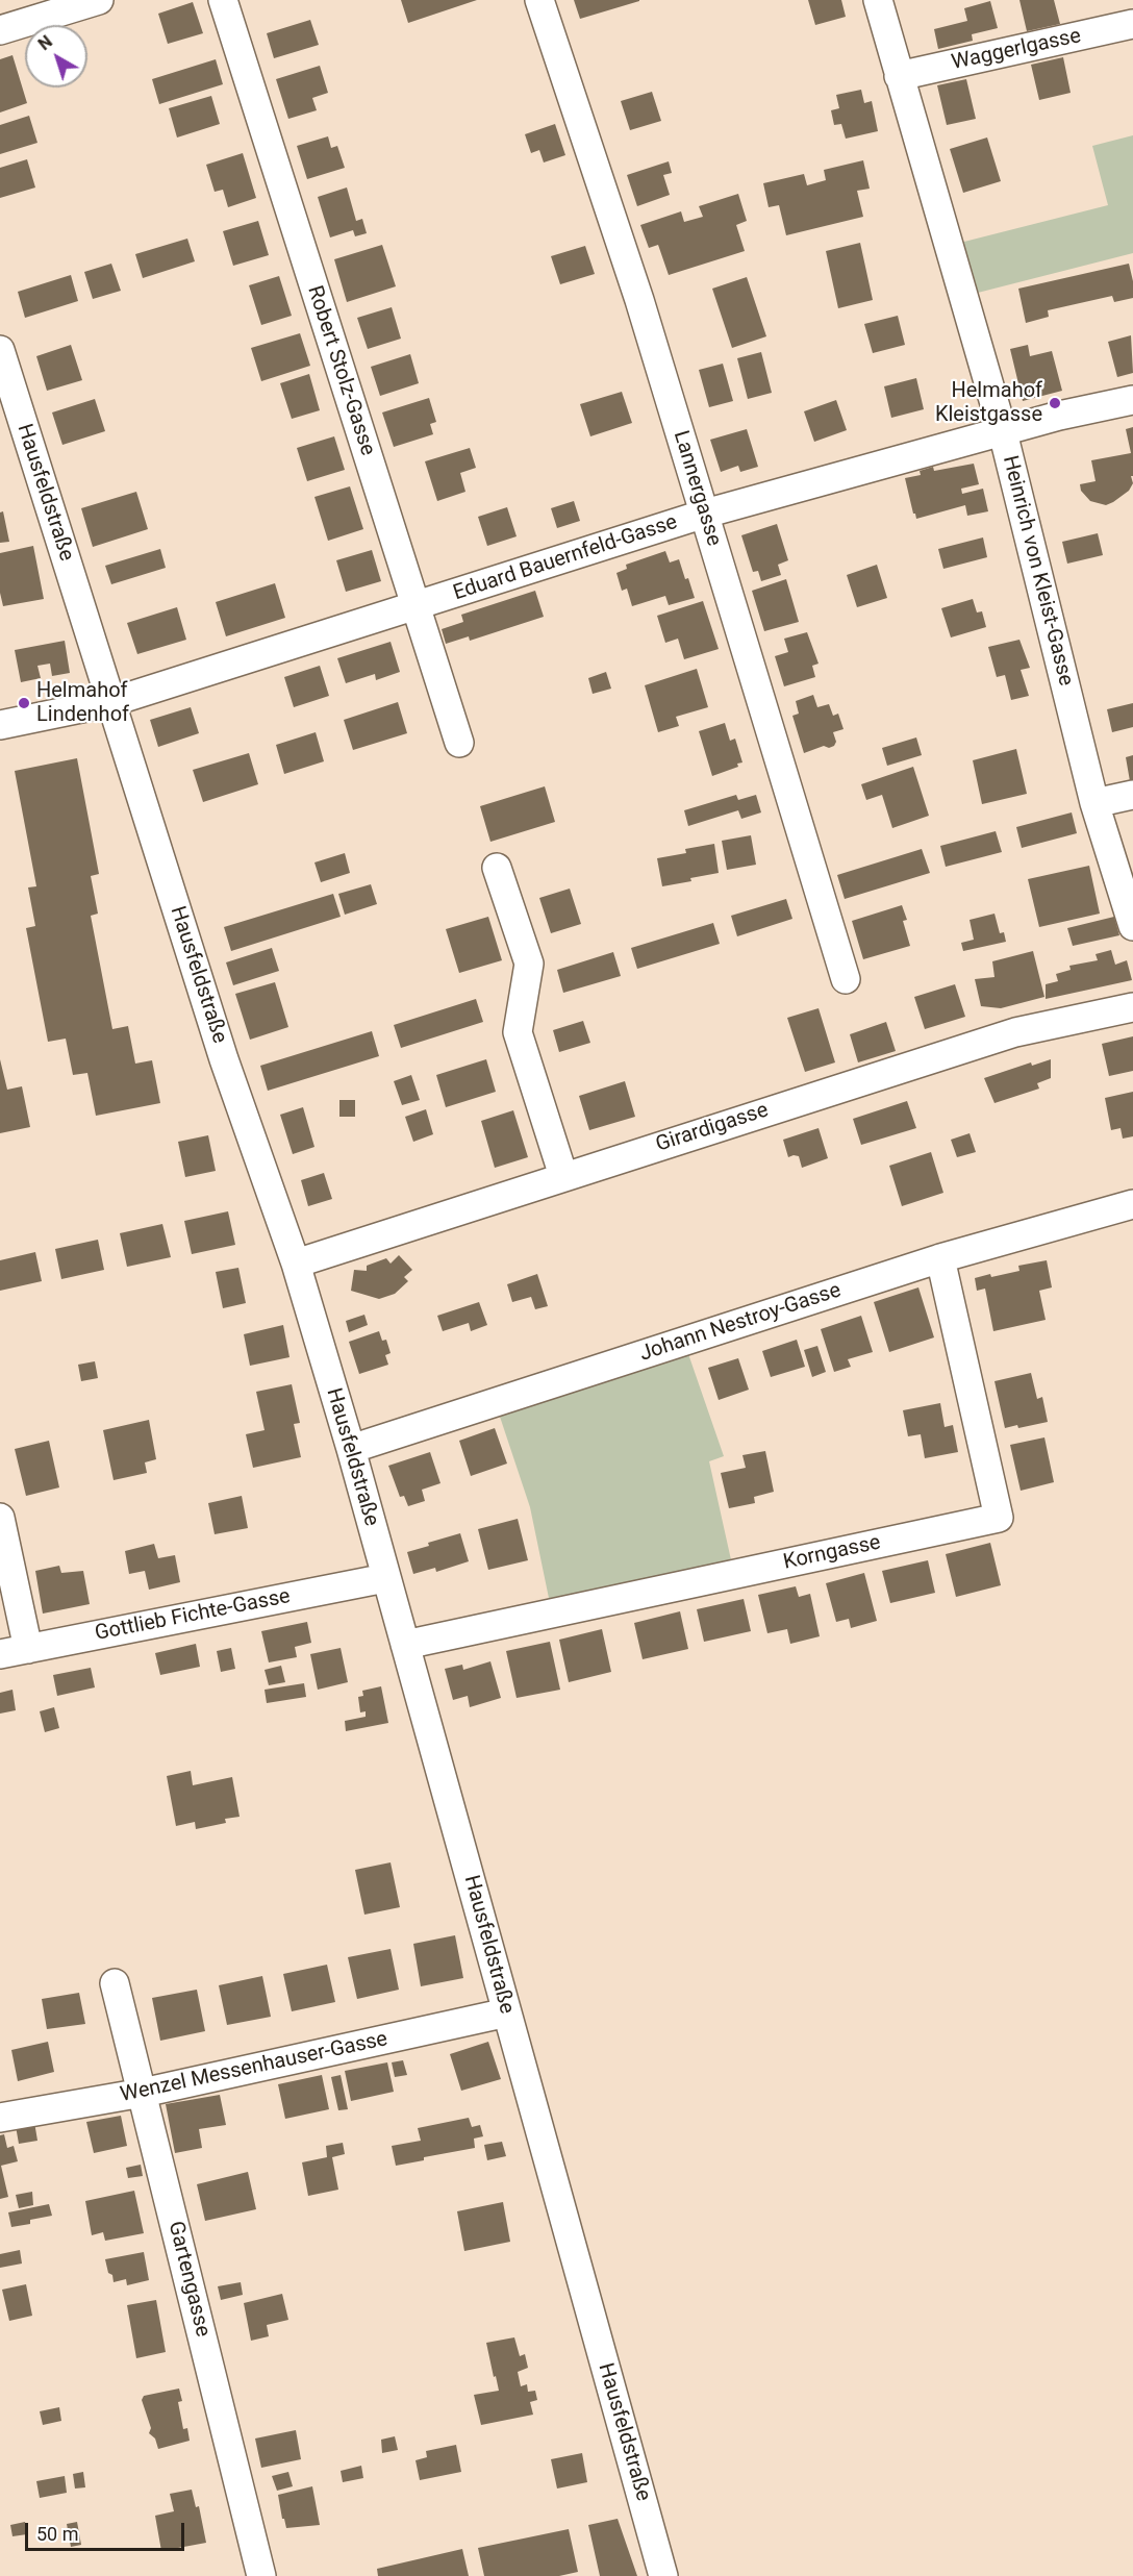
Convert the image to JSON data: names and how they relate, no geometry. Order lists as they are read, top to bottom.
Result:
{
  "streets": {
    "street": [
      "Waggerlgasse",
      "Robert Stolz-Gasse",
      "Lannergasse",
      "Hausfeldstraße",
      "Eduard Bauernfeld-Gasse",
      "Heinrich von Kleist-Gasse",
      "Girardigasse",
      "Johann Nestroy-Gasse",
      "Korngasse",
      "Gottlieb Fichte-Gasse",
      "Wenzel Messenhauser-Gasse",
      "Gartengasse"
    ]
  },
  "crossings": [
    ["Waggerlgasse", "Heinrich von Kleist-Gasse"],
    ["Robert Stolz-Gasse", "Eduard Bauernfeld-Gasse"],
    ["Lannergasse", "Eduard Bauernfeld-Gasse"],
    ["Hausfeldstraße", "Eduard Bauernfeld-Gasse"],
    ["Hausfeldstraße", "Girardigasse"],
    ["Hausfeldstraße", "Johann Nestroy-Gasse"],
    ["Hausfeldstraße", "Korngasse"],
    ["Hausfeldstraße", "Gottlieb Fichte-Gasse"],
    ["Hausfeldstraße", "Wenzel Messenhauser-Gasse"],
    ["Eduard Bauernfeld-Gasse", "Heinrich von Kleist-Gasse"],
    ["Johann Nestroy-Gasse", "Korngasse"],
    ["Wenzel Messenhauser-Gasse", "Gartengasse"]
  ],
  "places": ["Helmahof Kleistgasse", "Helmahof Lindenhof"],
  "scale_bar": "50 m",
  "north": "top left"
}
